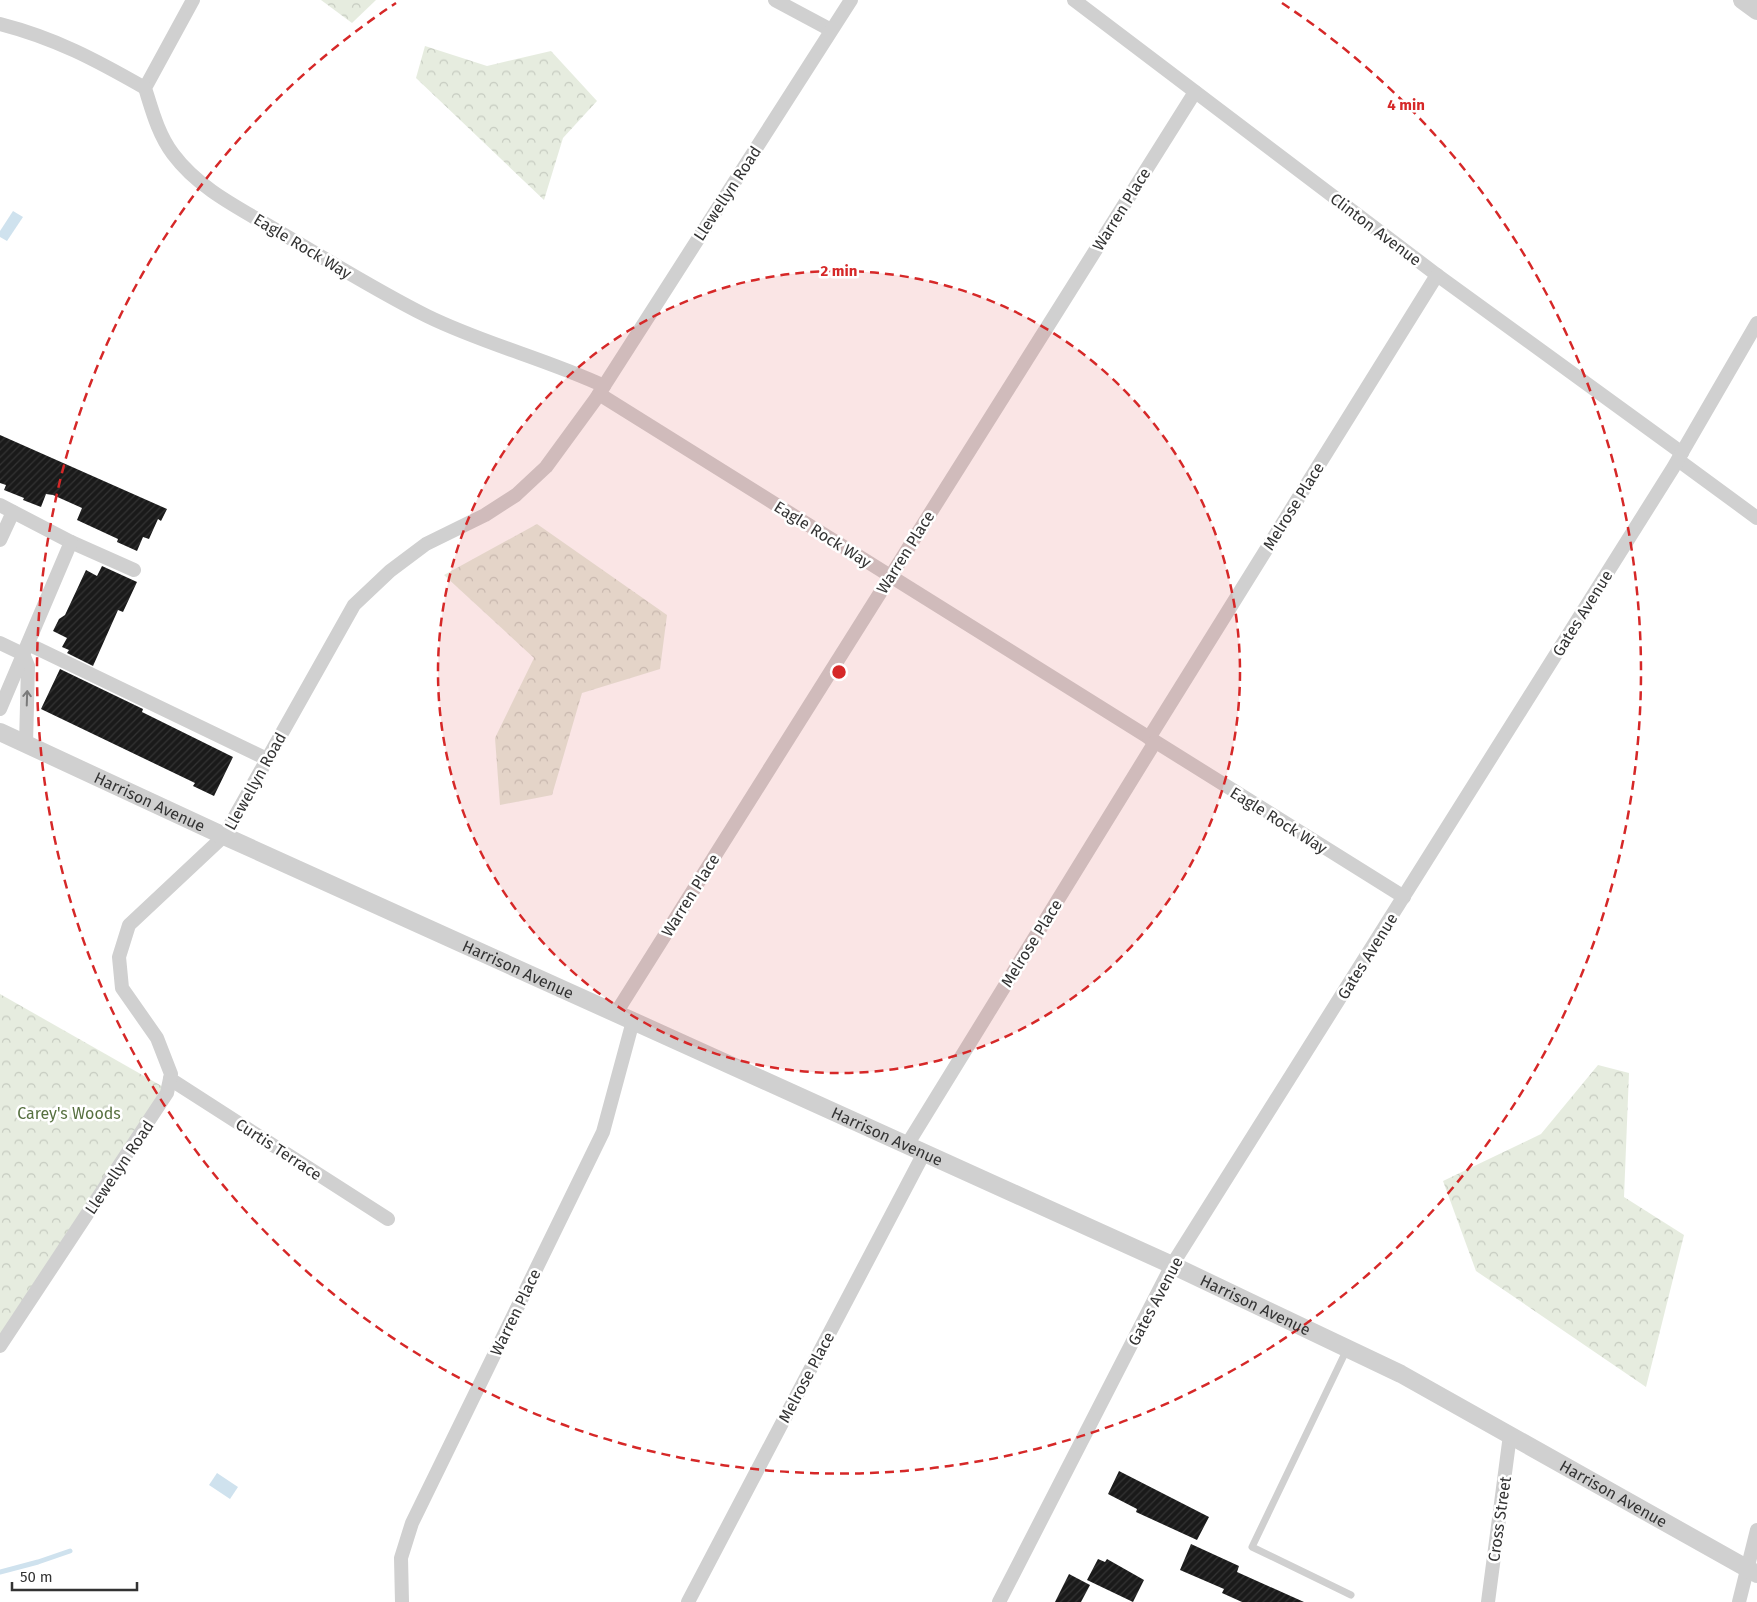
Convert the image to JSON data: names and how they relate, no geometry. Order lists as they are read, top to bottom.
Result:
{
  "streets": {
    "street": [
      "Llewellyn Road",
      "Warren Place",
      "Clinton Avenue",
      "Eagle Rock Way",
      "Melrose Place",
      "Gates Avenue",
      "Harrison Avenue",
      "Curtis Terrace",
      "Cross Street"
    ]
  },
  "crossings": [
    ["Llewellyn Road", "Eagle Rock Way"],
    ["Llewellyn Road", "Harrison Avenue"],
    ["Llewellyn Road", "Curtis Terrace"],
    ["Warren Place", "Clinton Avenue"],
    ["Warren Place", "Eagle Rock Way"],
    ["Warren Place", "Harrison Avenue"],
    ["Clinton Avenue", "Melrose Place"],
    ["Clinton Avenue", "Gates Avenue"],
    ["Eagle Rock Way", "Melrose Place"],
    ["Eagle Rock Way", "Gates Avenue"],
    ["Melrose Place", "Harrison Avenue"],
    ["Gates Avenue", "Harrison Avenue"],
    ["Harrison Avenue", "Cross Street"]
  ],
  "parks": ["Carey's Woods"],
  "scale_bar": "50 m",
  "rings": ["4 min", "2 min"]
}
